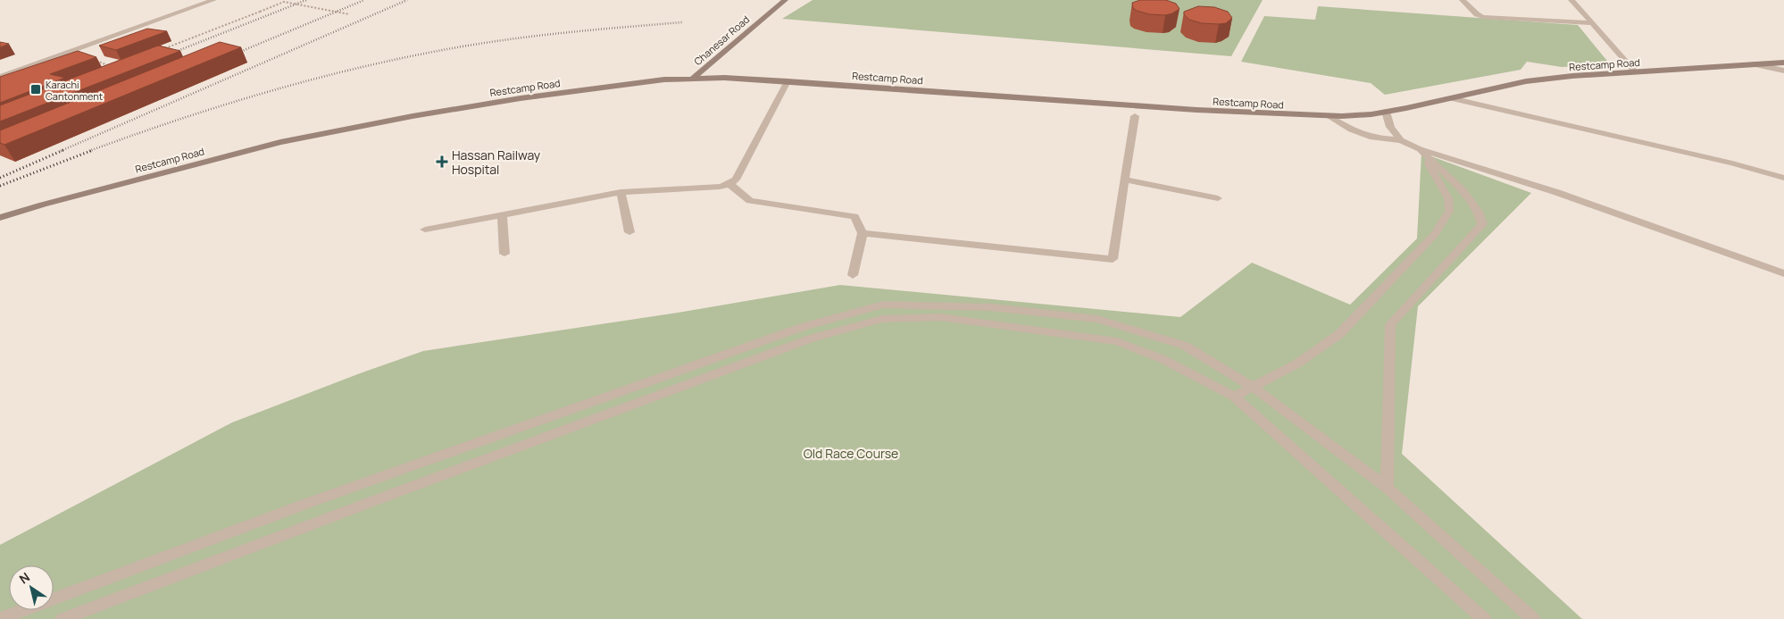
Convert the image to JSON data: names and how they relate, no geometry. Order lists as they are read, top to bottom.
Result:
{
  "streets": {
    "street": ["Chanesar Road", "Restcamp Road"]
  },
  "crossings": [
    ["Chanesar Road", "Restcamp Road"]
  ],
  "parks": ["Old Race Course"],
  "places": {
    "transit": ["Karachi Cantonment"],
    "health": ["Hassan Railway Hospital"]
  },
  "north": "top left"
}
